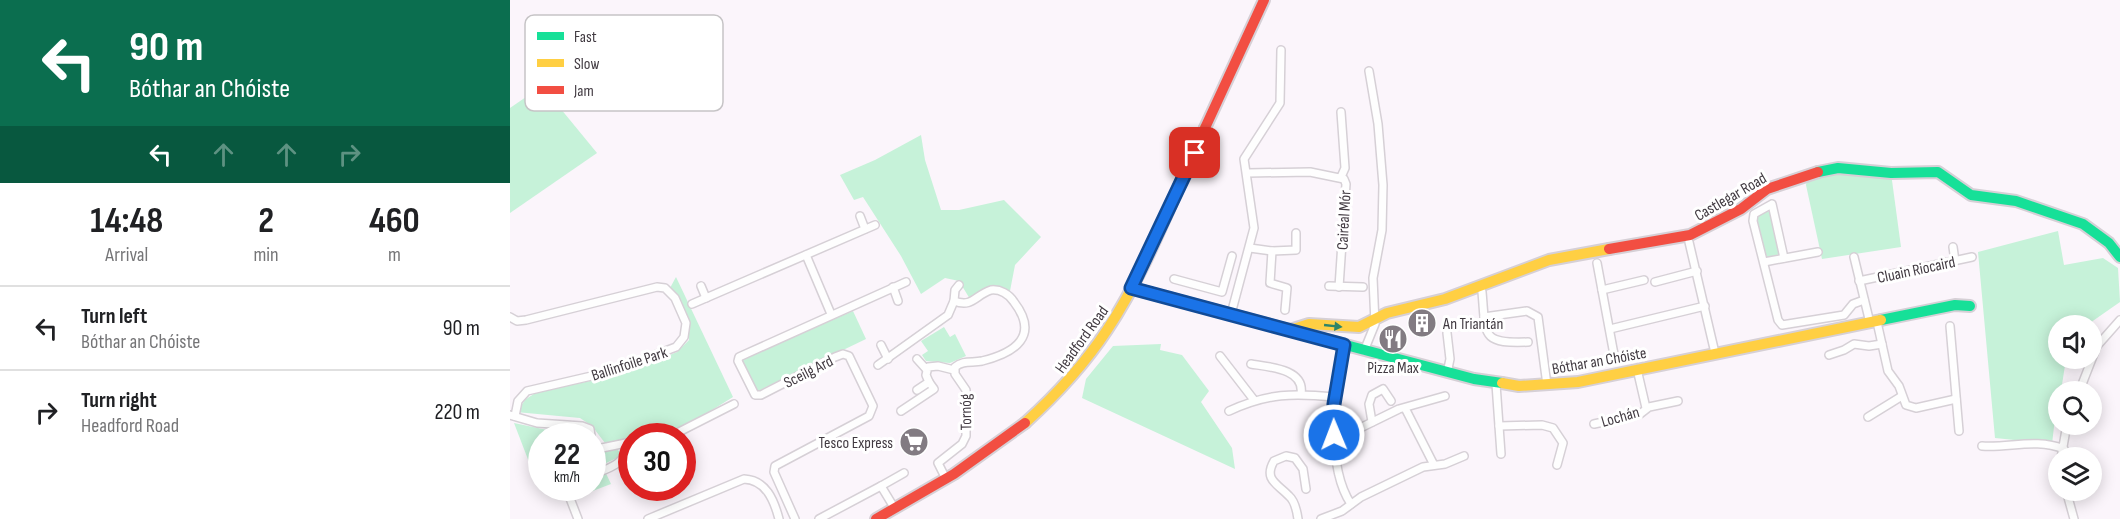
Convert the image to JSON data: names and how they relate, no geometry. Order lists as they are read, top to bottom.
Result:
{
  "streets": {
    "street": [
      "Castlegar Road",
      "Cairéal Mór",
      "Cluain Riocaird",
      "Headford Road",
      "Bóthar an Chóiste",
      "Ballinfoile Park",
      "Sceilg Ard",
      "Tornóg",
      "Lochán"
    ]
  },
  "crossings": [
    ["Castlegar Road", "Bóthar an Chóiste"],
    ["Cluain Riocaird", "Bóthar an Chóiste"],
    ["Headford Road", "Bóthar an Chóiste"],
    ["Headford Road", "Tornóg"],
    ["Bóthar an Chóiste", "Lochán"]
  ],
  "places": {
    "building": ["An Triantán"],
    "restaurant": ["Pizza Max"],
    "supermarket": ["Tesco Express"]
  },
  "legend": ["Fast", "Slow", "Jam"],
  "page": {
    "turn": ["90 m", "Bóthar an Chóiste"],
    "eta": [
      "14:48",
      "Arrival",
      "2",
      "min",
      "460",
      "m"
    ],
    "list": [
      {
        "name": "Turn left",
        "note": "Bóthar an Chóiste",
        "value": "90 m"
      },
      {
        "name": "Turn right",
        "note": "Headford Road",
        "value": "220 m"
      }
    ],
    "speed": "22 km/h",
    "limit": "30"
  }
}
